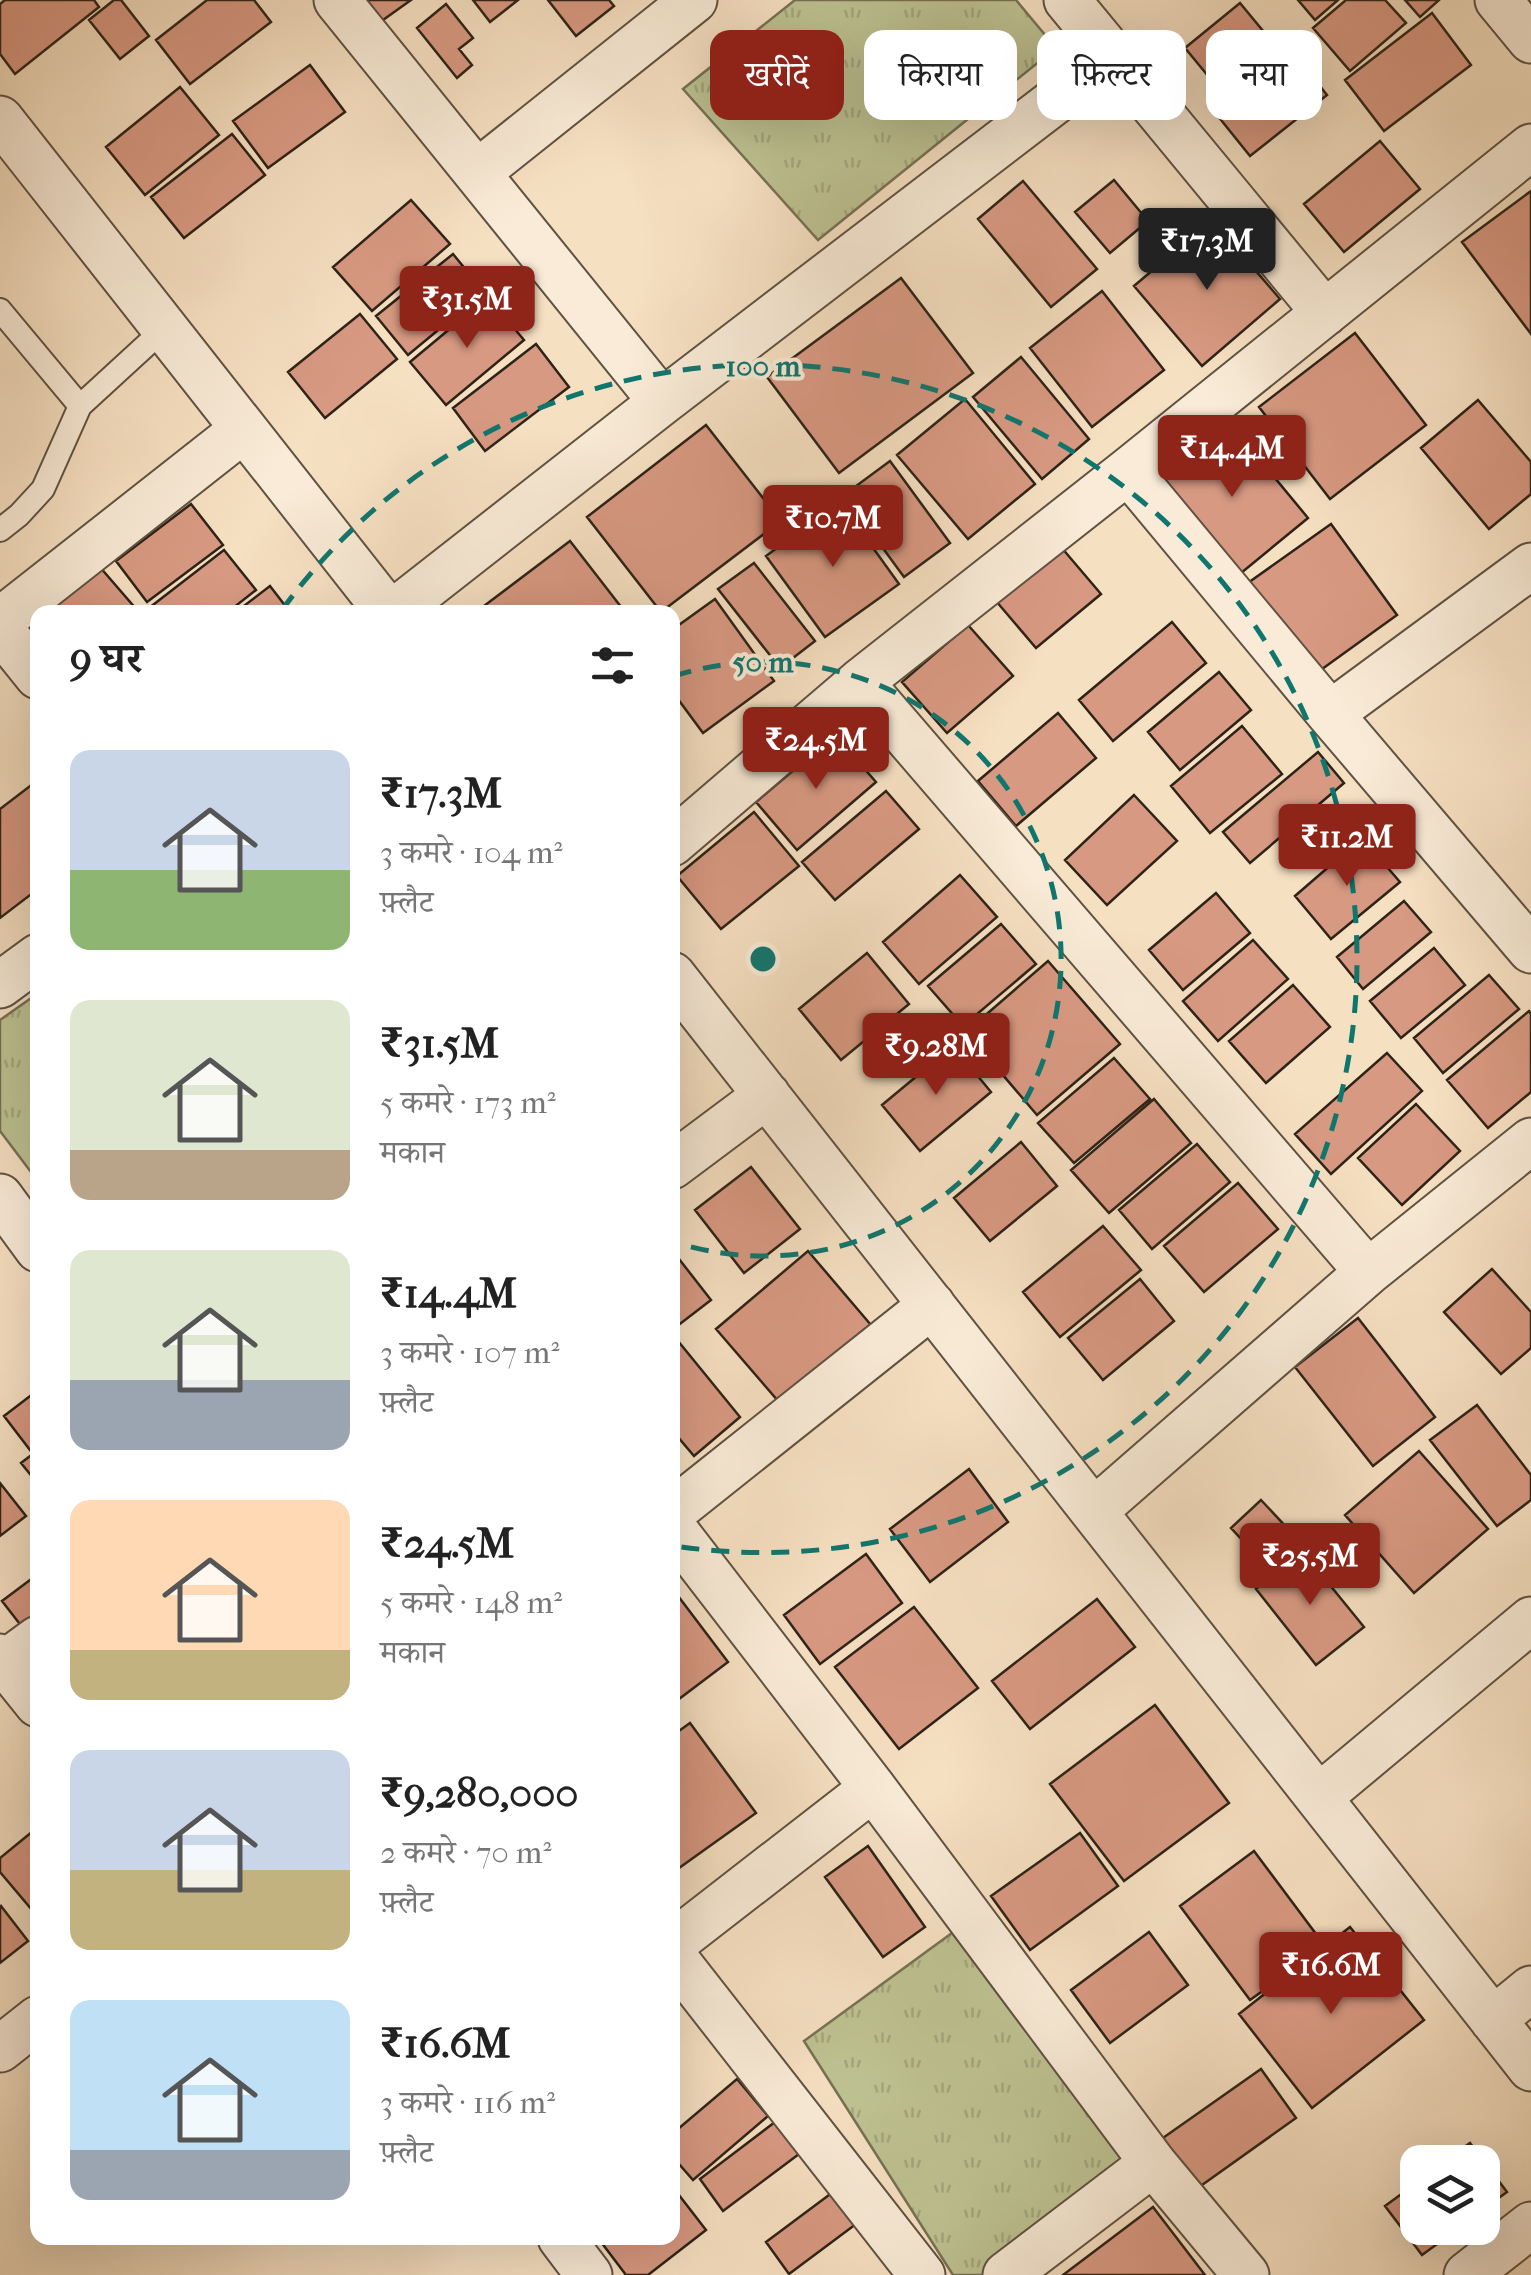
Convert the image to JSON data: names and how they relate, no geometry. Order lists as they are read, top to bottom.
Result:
{
  "page": {
    "chip": [
      "खरीदें",
      "किराया",
      "फ़िल्टर",
      "नया"
    ],
    "price": [
      "₹17.3M",
      "₹31.5M",
      "₹14.4M",
      "₹10.7M",
      "₹24.5M",
      "₹11.2M",
      "₹9.28M",
      "₹25.5M",
      "₹16.6M"
    ],
    "heading": "9 घर",
    "list": [
      {
        "name": "₹17.3M",
        "note": "3 कमरे · 104 m² · फ़्लैट"
      },
      {
        "name": "₹31.5M",
        "note": "5 कमरे · 173 m² · मकान"
      },
      {
        "name": "₹14.4M",
        "note": "3 कमरे · 107 m² · फ़्लैट"
      },
      {
        "name": "₹24.5M",
        "note": "5 कमरे · 148 m² · मकान"
      },
      {
        "name": "₹9,280,000",
        "note": "2 कमरे · 70 m² · फ़्लैट"
      },
      {
        "name": "₹16.6M",
        "note": "3 कमरे · 116 m² · फ़्लैट"
      }
    ]
  },
  "rings": ["100 m", "50 m"]
}
